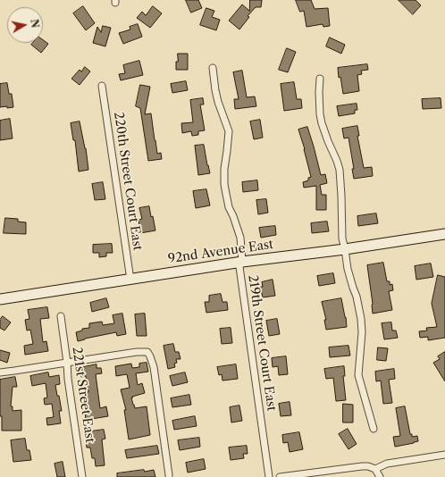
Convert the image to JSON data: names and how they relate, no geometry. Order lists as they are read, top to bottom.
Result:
{
  "streets": {
    "street": [
      "220th Street Court East",
      "92nd Avenue East",
      "219th Street Court East",
      "221st Street East"
    ]
  },
  "crossings": [
    ["220th Street Court East", "92nd Avenue East"],
    ["92nd Avenue East", "219th Street Court East"]
  ],
  "north": "right"
}
